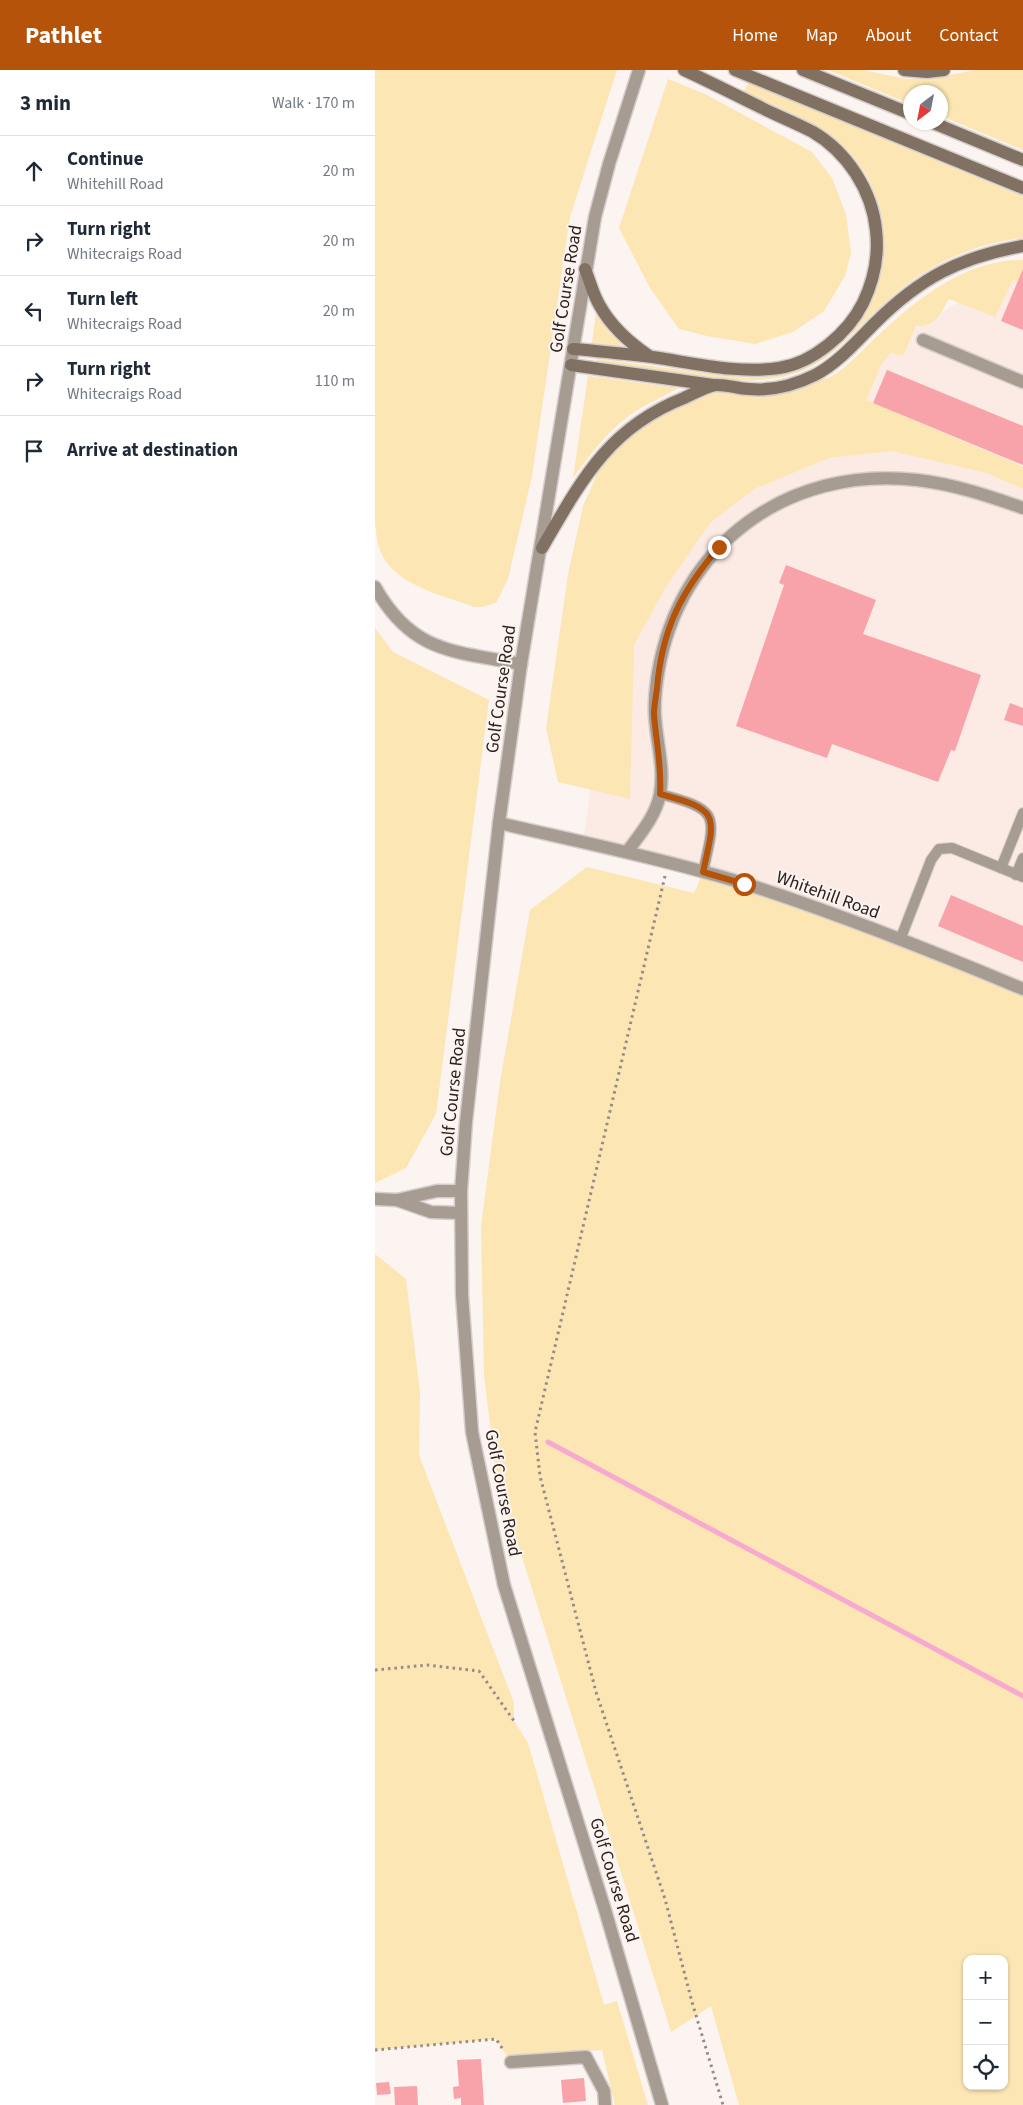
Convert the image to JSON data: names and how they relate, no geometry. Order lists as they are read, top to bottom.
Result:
{
  "streets": {
    "street": ["Golf Course Road", "Whitehill Road"]
  },
  "crossings": [
    ["Golf Course Road", "Whitehill Road"]
  ],
  "north": "bottom left",
  "page": {
    "header": "Pathlet",
    "nav": [
      "Home",
      "Map",
      "About",
      "Contact"
    ],
    "heading": ["3 min", "Walk · 170 m"],
    "list": [
      ["Continue", "Whitehill Road", "20 m"],
      ["Turn right", "Whitecraigs Road", "20 m"],
      ["Turn left", "Whitecraigs Road", "20 m"],
      ["Turn right", "Whitecraigs Road", "110 m"],
      "Arrive at destination"
    ],
    "map_buttons": ["+", "−"]
  }
}
